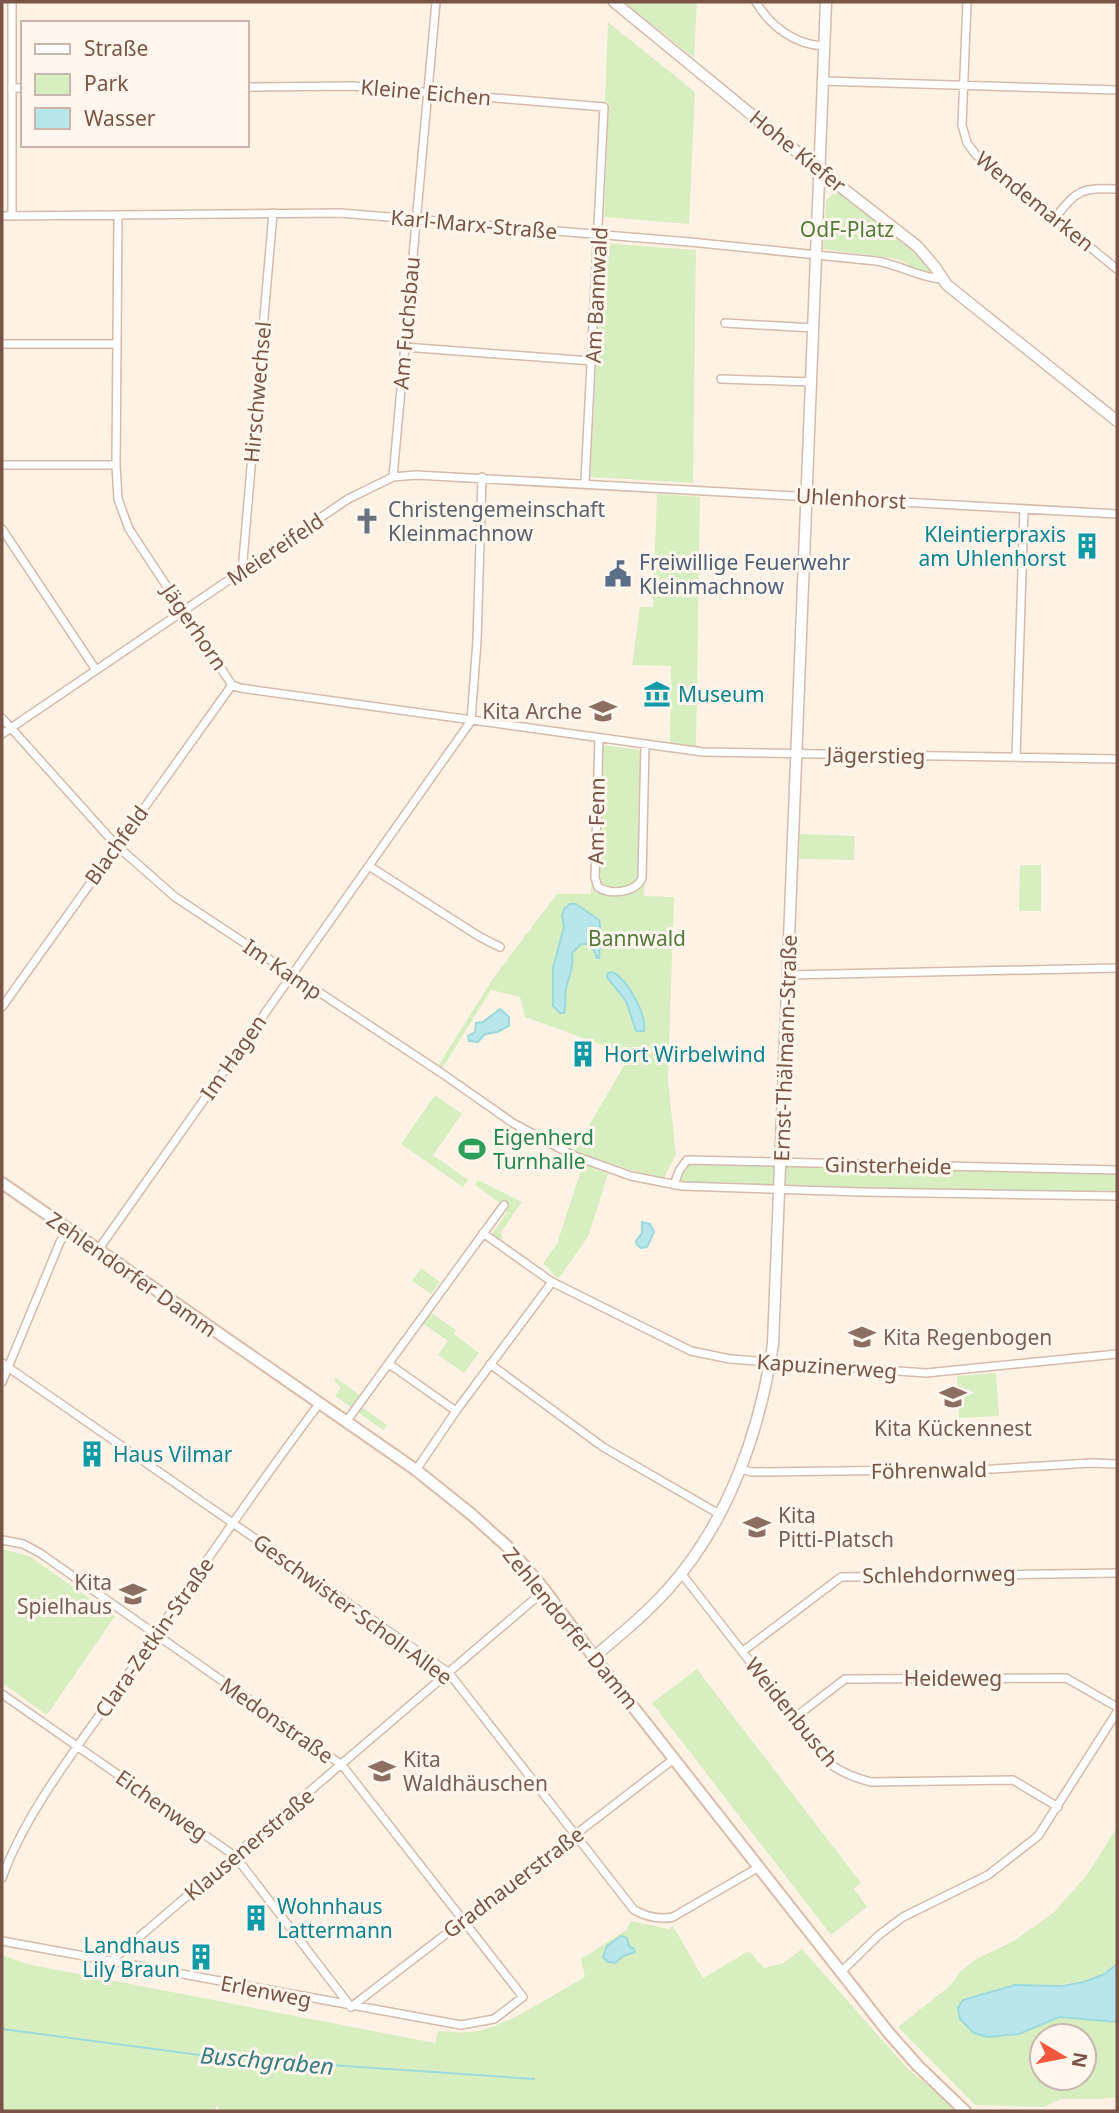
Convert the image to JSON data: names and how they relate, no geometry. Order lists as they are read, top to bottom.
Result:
{
  "streets": {
    "main road": ["Zehlendorfer Damm"],
    "street": [
      "Kleine Eichen",
      "Hohe Kiefer",
      "Wendemarken",
      "Karl-Marx-Straße",
      "Am Bannwald",
      "Am Fuchsbau",
      "Hirschwechsel",
      "Uhlenhorst",
      "Meiereifeld",
      "Jägerhorn",
      "Jägerstieg",
      "Am Fenn",
      "Blachfeld",
      "Im Kamp",
      "Ernst-Thälmann-Straße",
      "Im Hagen",
      "Ginsterheide",
      "Kapuzinerweg",
      "Föhrenwald",
      "Schlehdornweg",
      "Geschwister-Scholl-Allee",
      "Clara-Zetkin-Straße",
      "Heideweg",
      "Weidenbusch",
      "Medonstraße",
      "Eichenweg",
      "Klausenerstraße",
      "Gradnauerstraße",
      "Erlenweg"
    ]
  },
  "crossings": [
    ["Kleine Eichen", "Am Bannwald"],
    ["Kleine Eichen", "Am Fuchsbau"],
    ["Hohe Kiefer", "Karl-Marx-Straße"],
    ["Hohe Kiefer", "Ernst-Thälmann-Straße"],
    ["Karl-Marx-Straße", "Am Bannwald"],
    ["Karl-Marx-Straße", "Am Fuchsbau"],
    ["Karl-Marx-Straße", "Hirschwechsel"],
    ["Karl-Marx-Straße", "Jägerhorn"],
    ["Karl-Marx-Straße", "Ernst-Thälmann-Straße"],
    ["Am Bannwald", "Uhlenhorst"],
    ["Am Bannwald", "Meiereifeld"],
    ["Am Fuchsbau", "Meiereifeld"],
    ["Hirschwechsel", "Meiereifeld"],
    ["Uhlenhorst", "Meiereifeld"],
    ["Uhlenhorst", "Ernst-Thälmann-Straße"],
    ["Meiereifeld", "Jägerhorn"],
    ["Meiereifeld", "Im Kamp"],
    ["Jägerhorn", "Jägerstieg"],
    ["Jägerhorn", "Am Fenn"],
    ["Jägerhorn", "Blachfeld"],
    ["Jägerhorn", "Im Hagen"],
    ["Jägerstieg", "Am Fenn"],
    ["Jägerstieg", "Ernst-Thälmann-Straße"],
    ["Blachfeld", "Im Kamp"],
    ["Im Kamp", "Im Hagen"],
    ["Im Kamp", "Ginsterheide"],
    ["Ernst-Thälmann-Straße", "Ginsterheide"],
    ["Ernst-Thälmann-Straße", "Zehlendorfer Damm"],
    ["Ernst-Thälmann-Straße", "Kapuzinerweg"],
    ["Ernst-Thälmann-Straße", "Föhrenwald"],
    ["Ernst-Thälmann-Straße", "Weidenbusch"],
    ["Im Hagen", "Zehlendorfer Damm"],
    ["Zehlendorfer Damm", "Geschwister-Scholl-Allee"],
    ["Zehlendorfer Damm", "Clara-Zetkin-Straße"],
    ["Zehlendorfer Damm", "Klausenerstraße"],
    ["Zehlendorfer Damm", "Gradnauerstraße"],
    ["Schlehdornweg", "Weidenbusch"],
    ["Geschwister-Scholl-Allee", "Clara-Zetkin-Straße"],
    ["Geschwister-Scholl-Allee", "Klausenerstraße"],
    ["Geschwister-Scholl-Allee", "Gradnauerstraße"],
    ["Clara-Zetkin-Straße", "Medonstraße"],
    ["Clara-Zetkin-Straße", "Eichenweg"],
    ["Heideweg", "Weidenbusch"],
    ["Medonstraße", "Klausenerstraße"],
    ["Medonstraße", "Gradnauerstraße"],
    ["Medonstraße", "Erlenweg"],
    ["Eichenweg", "Klausenerstraße"],
    ["Eichenweg", "Gradnauerstraße"],
    ["Eichenweg", "Erlenweg"],
    ["Klausenerstraße", "Erlenweg"],
    ["Gradnauerstraße", "Erlenweg"]
  ],
  "water": ["Buschgraben"],
  "parks": ["OdF-Platz", "Bannwald"],
  "places": {
    "church": ["Christengemeinschaft Kleinmachnow"],
    "building": [
      "Kleintierpraxis am Uhlenhorst",
      "Hort Wirbelwind",
      "Haus Vilmar",
      "Wohnhaus Lattermann",
      "Landhaus Lily Braun"
    ],
    "public building": ["Freiwillige Feuerwehr Kleinmachnow"],
    "museum": ["Museum"],
    "school or university": [
      "Kita Arche",
      "Kita Regenbogen",
      "Kita Kückennest",
      "Kita Pitti-Platsch",
      "Kita Spielhaus",
      "Kita Waldhäuschen"
    ],
    "sports": ["Eigenherd Turnhalle"]
  },
  "legend": ["Straße", "Park", "Wasser"],
  "north": "right"
}
